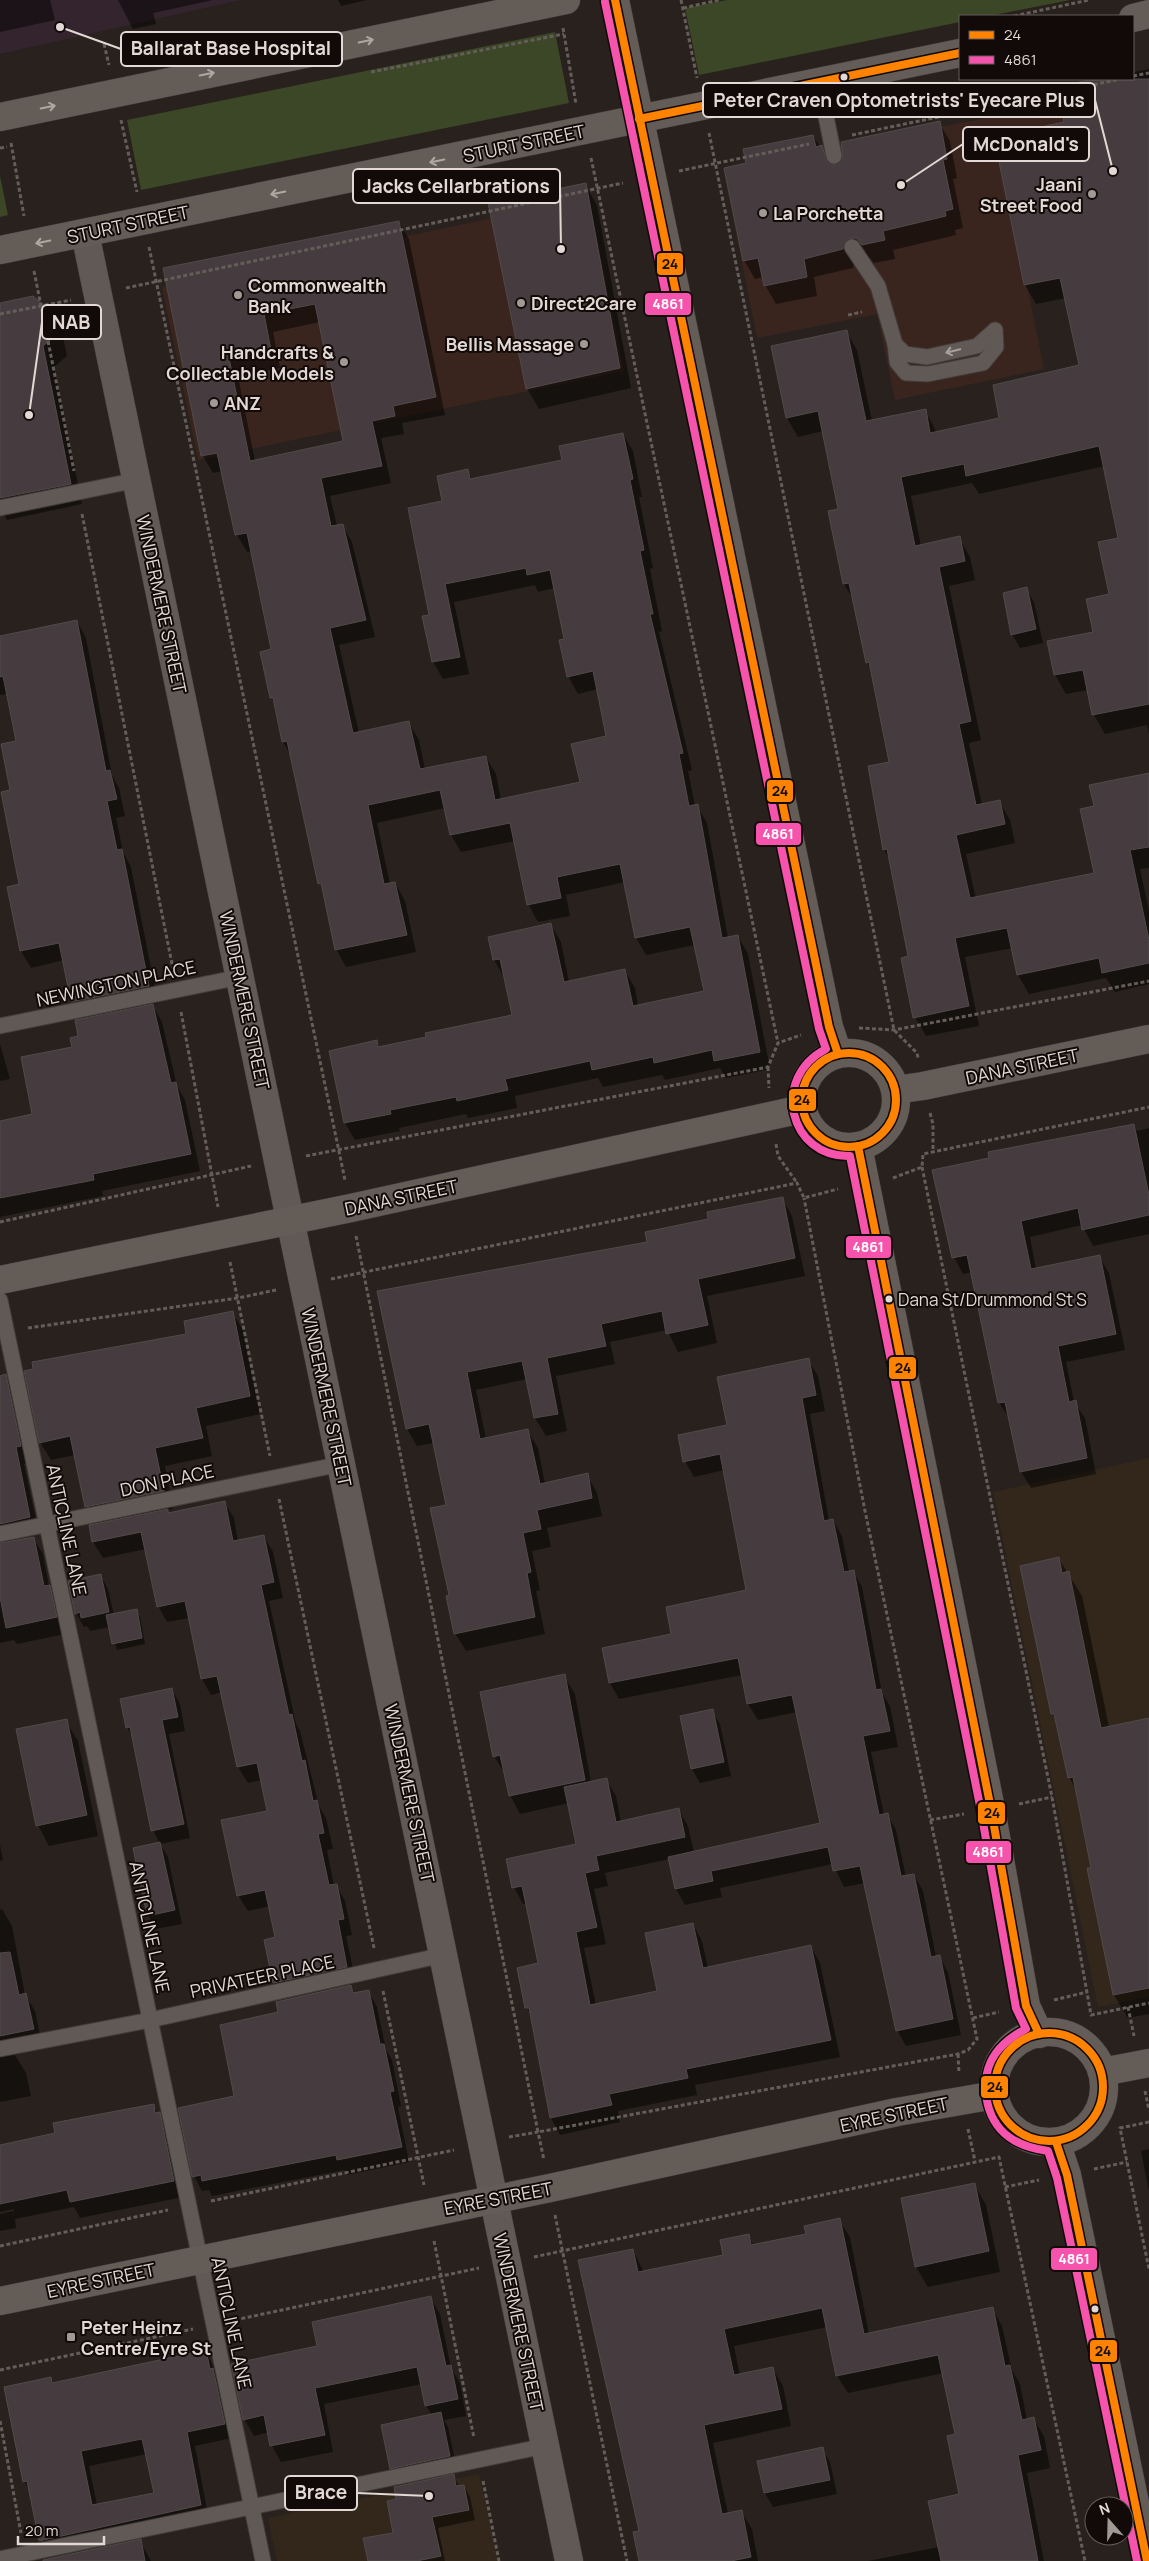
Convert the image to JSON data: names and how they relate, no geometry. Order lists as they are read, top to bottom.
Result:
{
  "streets": {
    "main road": ["STURT STREET", "DANA STREET", "EYRE STREET"],
    "street": ["WINDERMERE STREET"],
    "lane": [
      "NEWINGTON PLACE",
      "DON PLACE",
      "ANTICLINE LANE",
      "PRIVATEER PLACE"
    ]
  },
  "crossings": [
    ["STURT STREET", "WINDERMERE STREET"],
    ["WINDERMERE STREET", "NEWINGTON PLACE"],
    ["WINDERMERE STREET", "DANA STREET"],
    ["WINDERMERE STREET", "DON PLACE"],
    ["WINDERMERE STREET", "PRIVATEER PLACE"],
    ["WINDERMERE STREET", "EYRE STREET"],
    ["DON PLACE", "ANTICLINE LANE"],
    ["ANTICLINE LANE", "PRIVATEER PLACE"],
    ["ANTICLINE LANE", "EYRE STREET"]
  ],
  "places": {
    "other": [
      "Ballarat Base Hospital",
      "Peter Craven Optometrists' Eyecare Plus",
      "McDonald's",
      "Jaani Street Food",
      "La Porchetta",
      "Jacks Cellarbrations",
      "Commonwealth Bank",
      "Direct2Care",
      "Bellis Massage",
      "Handcrafts & Collectable Models",
      "ANZ",
      "NAB",
      "Dana St/Drummond St S",
      "Brace"
    ],
    "transit": ["Peter Heinz Centre/Eyre St"]
  },
  "lines": ["transit line 24", "transit line 4861"],
  "legend": ["24", "4861"],
  "scale_bar": "20 m",
  "north": "top"
}
